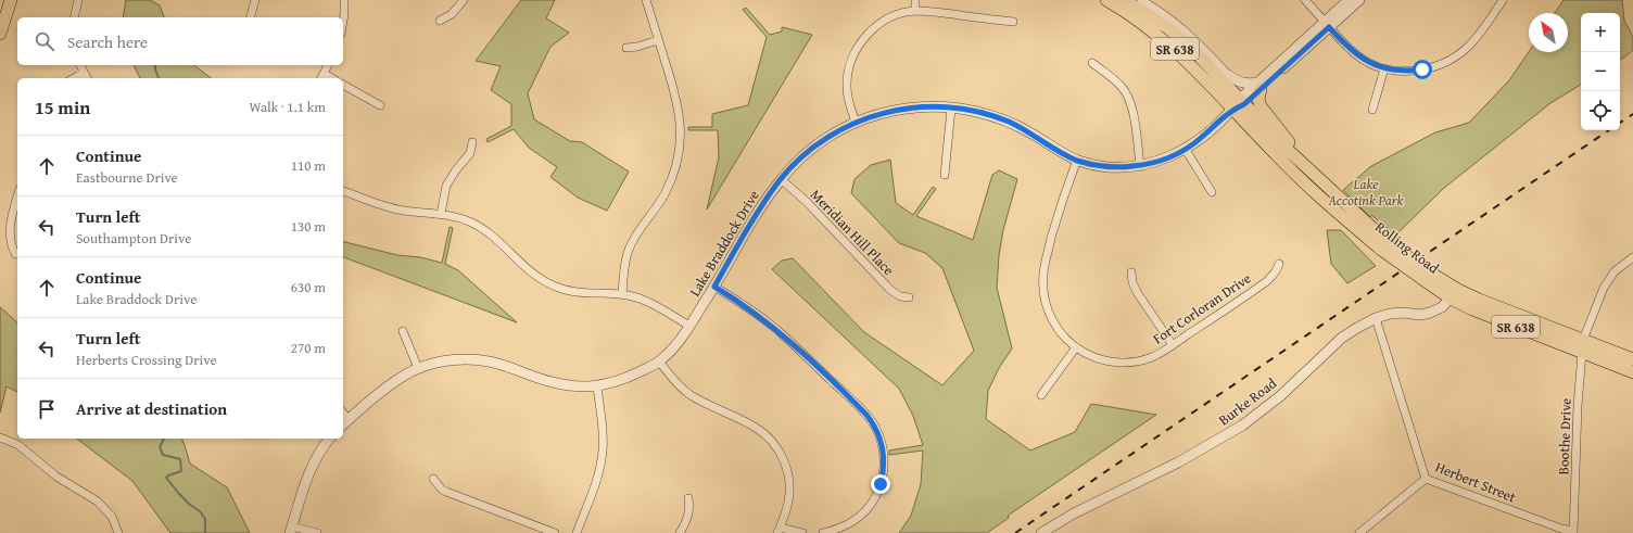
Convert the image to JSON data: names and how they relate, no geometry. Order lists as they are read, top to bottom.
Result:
{
  "streets": {
    "main road": ["SR 638", "Rolling Road"],
    "street": [
      "Meridian Hill Place",
      "Lake Braddock Drive",
      "Fort Corloran Drive",
      "Burke Road",
      "Boothe Drive",
      "Herbert Street"
    ]
  },
  "crossings": [
    ["Meridian Hill Place", "Lake Braddock Drive"],
    ["Lake Braddock Drive", "Rolling Road"],
    ["Lake Braddock Drive", "Fort Corloran Drive"],
    ["Rolling Road", "Burke Road"],
    ["Rolling Road", "Boothe Drive"],
    ["Burke Road", "Herbert Street"],
    ["Boothe Drive", "Herbert Street"]
  ],
  "parks": ["Lake Accotink Park"],
  "north": "top left",
  "page": {
    "map_buttons": ["+", "−"],
    "search": "Search here",
    "heading": ["15 min", "Walk · 1.1 km"],
    "list": [
      ["Continue", "Eastbourne Drive", "110 m"],
      ["Turn left", "Southampton Drive", "130 m"],
      ["Continue", "Lake Braddock Drive", "630 m"],
      ["Turn left", "Herberts Crossing Drive", "270 m"],
      "Arrive at destination"
    ]
  }
}
